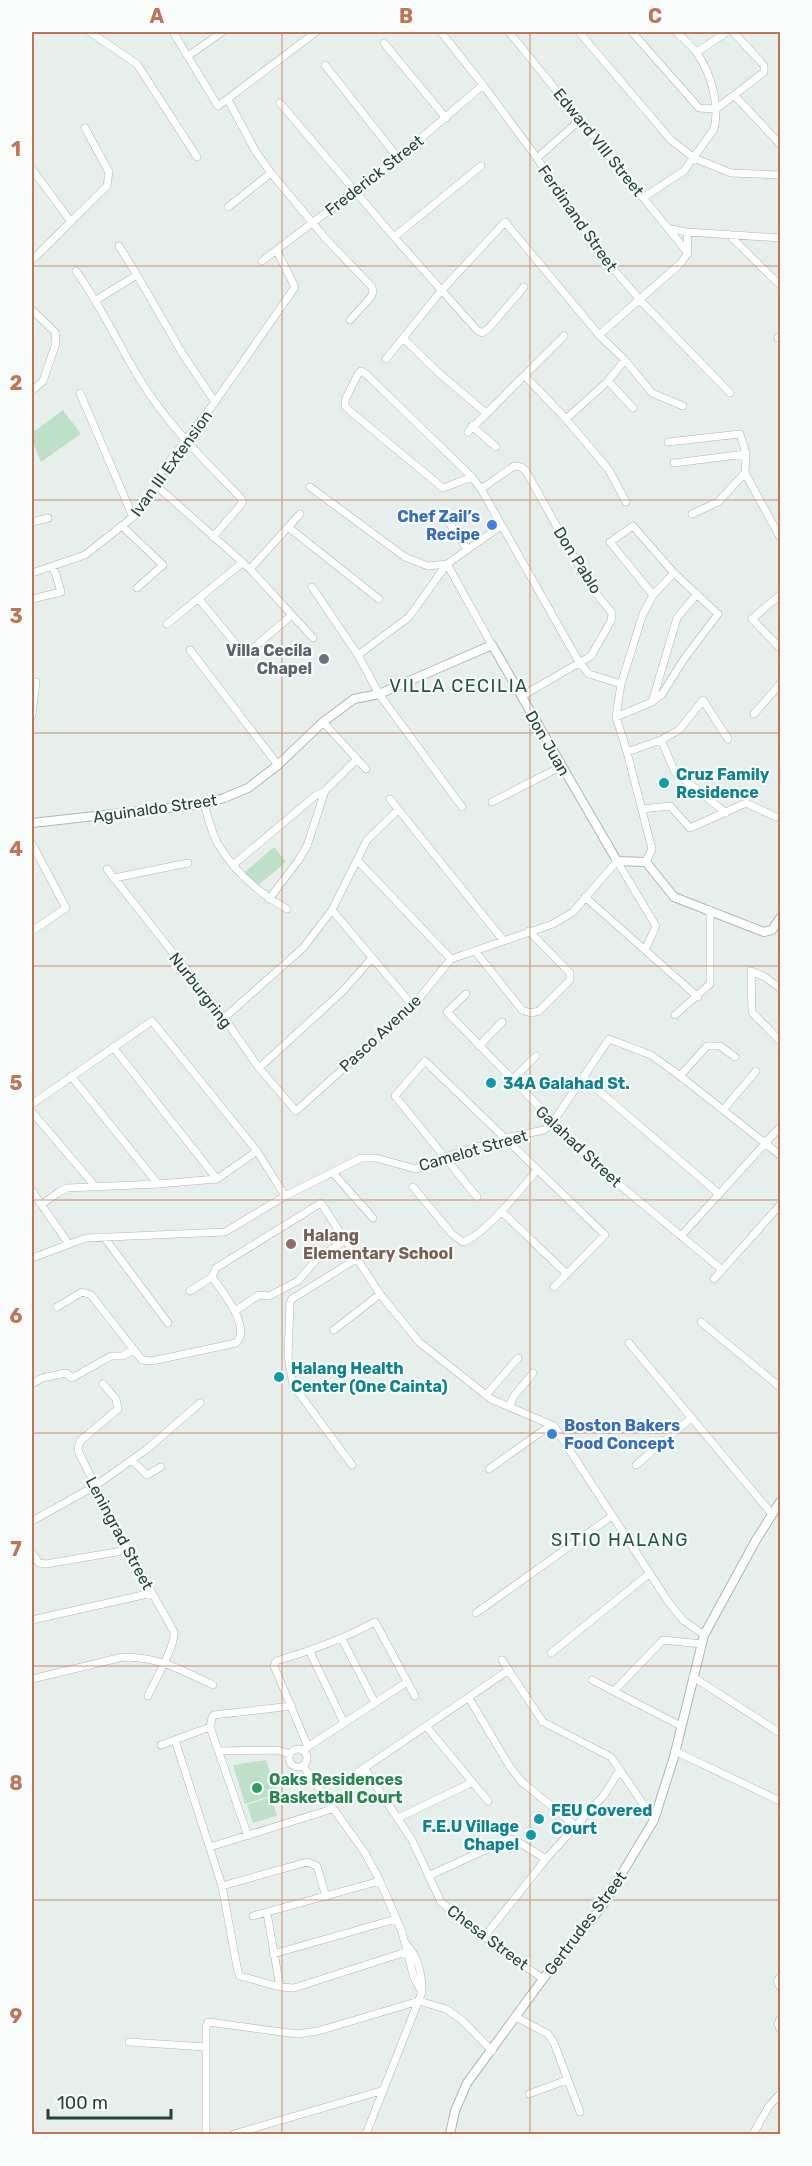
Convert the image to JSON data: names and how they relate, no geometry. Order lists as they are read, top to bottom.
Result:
{
  "streets": {
    "street": [
      "Edward VIII Street",
      "Frederick Street",
      "Ferdinand Street",
      "Ivan III Extension",
      "Don Pablo",
      "Don Juan",
      "Aguinaldo Street",
      "Nurburgring",
      "Pasco Avenue",
      "Galahad Street",
      "Camelot Street",
      "Leningrad Street",
      "Gertrudes Street",
      "Chesa Street"
    ]
  },
  "crossings": [
    ["Frederick Street", "Ferdinand Street"],
    ["Frederick Street", "Ivan III Extension"],
    ["Don Pablo", "Don Juan"],
    ["Don Juan", "Aguinaldo Street"],
    ["Nurburgring", "Pasco Avenue"],
    ["Galahad Street", "Camelot Street"],
    ["Gertrudes Street", "Chesa Street"]
  ],
  "districts": ["VILLA CECILIA", "SITIO HALANG"],
  "places": [
    "Chef Zail’s Recipe",
    "Villa Cecila Chapel",
    "Cruz Family Residence",
    "34A Galahad St.",
    "Halang Elementary School",
    "Halang Health Center (One Cainta)",
    "Boston Bakers Food Concept",
    "Oaks Residences Basketball Court",
    "FEU Covered Court",
    "F.E.U Village Chapel"
  ],
  "scale_bar": "100 m",
  "grid": {
    "columns": ["A", "B", "C"],
    "rows": [
      "1",
      "2",
      "3",
      "4",
      "5",
      "6",
      "7",
      "8",
      "9"
    ]
  }
}
